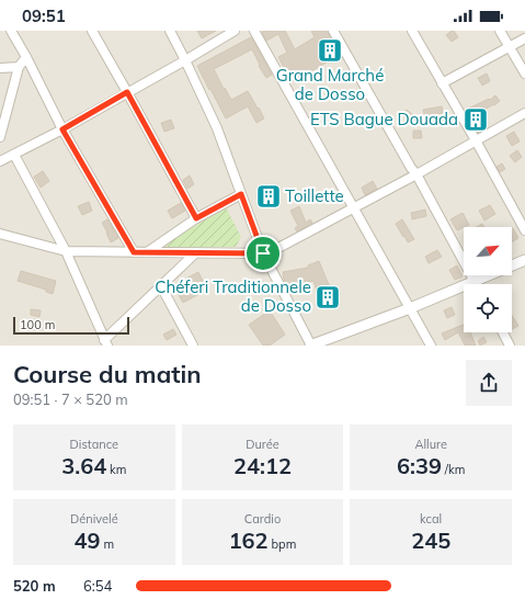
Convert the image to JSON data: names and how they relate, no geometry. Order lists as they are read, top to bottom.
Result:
{
  "places": {
    "building": [
      "Grand Marché de Dosso",
      "ETS Bague Douada",
      "Toillette",
      "Chéferi Traditionnele de Dosso"
    ]
  },
  "scale_bar": "100 m",
  "north": "top right",
  "page": {
    "status": "09:51",
    "scale": "100 m",
    "heading": ["Course du matin", "09:51 · 7 × 520 m"],
    "stats": [
      ["Distance", "3.64 km"],
      ["Durée", "24:12"],
      ["Allure", "6:39 /km"],
      ["Dénivelé", "49 m"],
      ["Cardio", "162 bpm"],
      ["kcal", "245"]
    ],
    "list": [
      {
        "name": "520 m",
        "note": "6:54"
      }
    ]
  }
}
